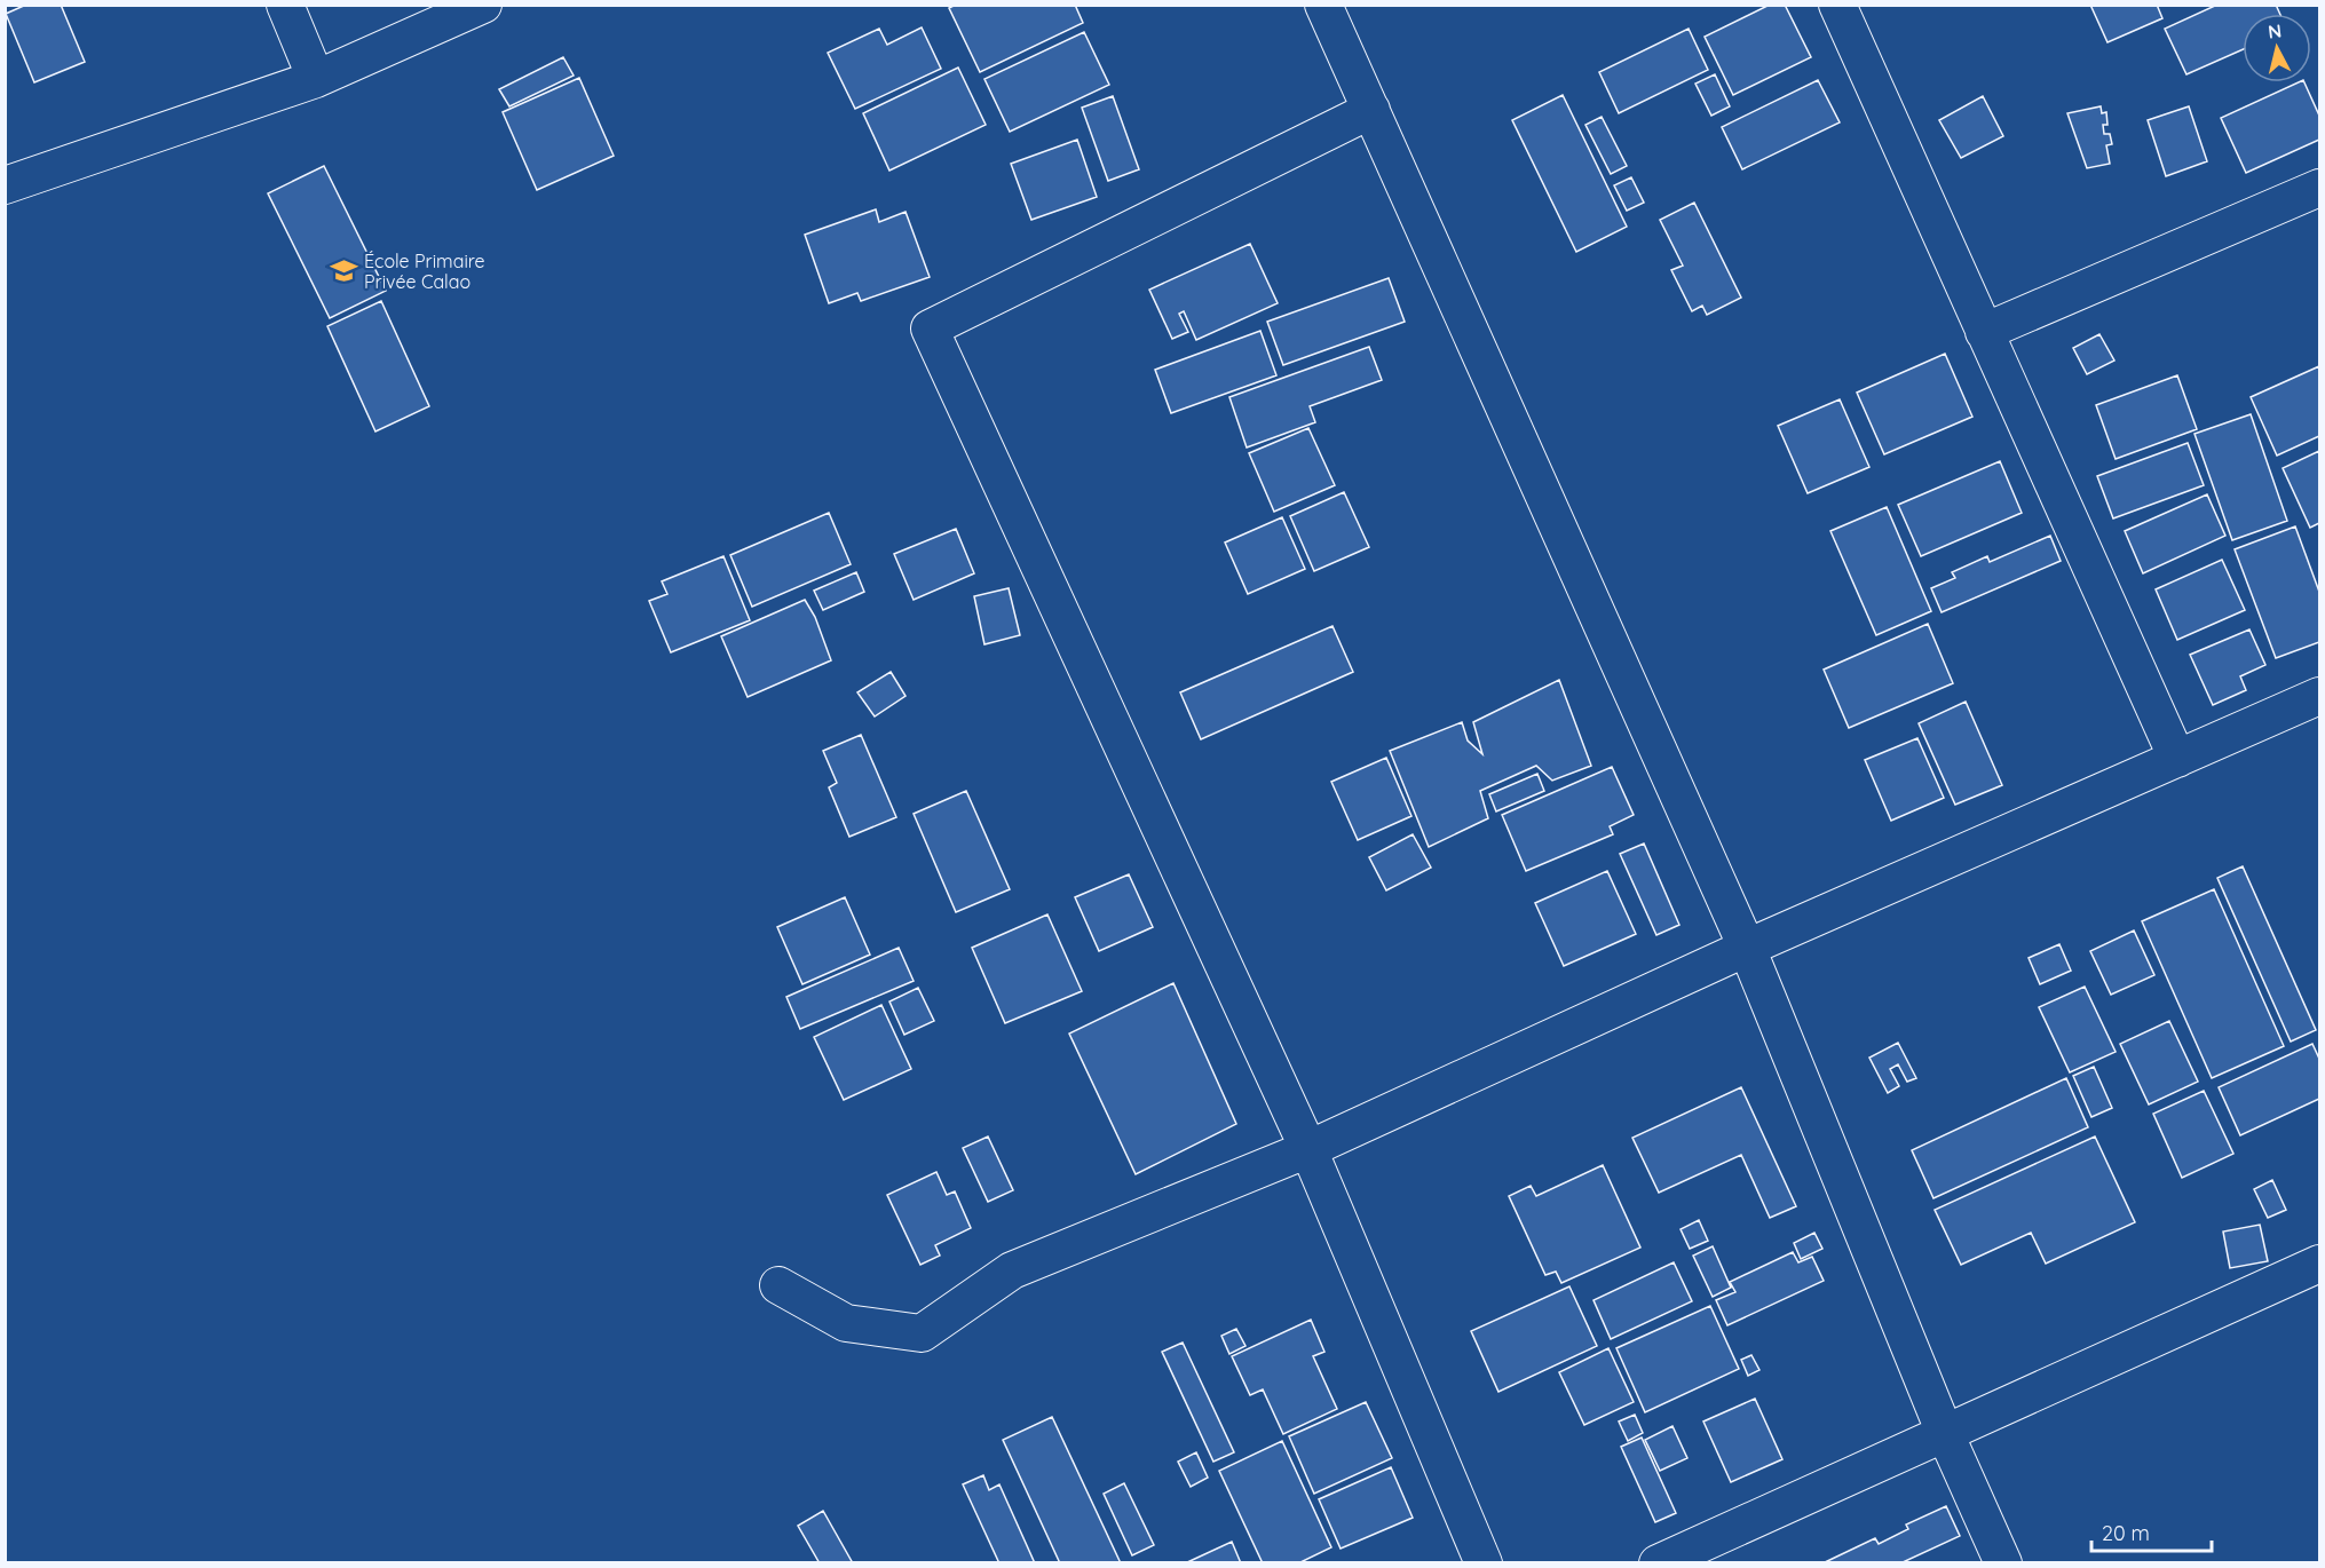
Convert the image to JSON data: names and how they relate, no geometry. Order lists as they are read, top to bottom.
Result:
{
  "places": {
    "school or university": ["École Primaire Privée Calao"]
  },
  "scale_bar": "20 m",
  "north": "top"
}
